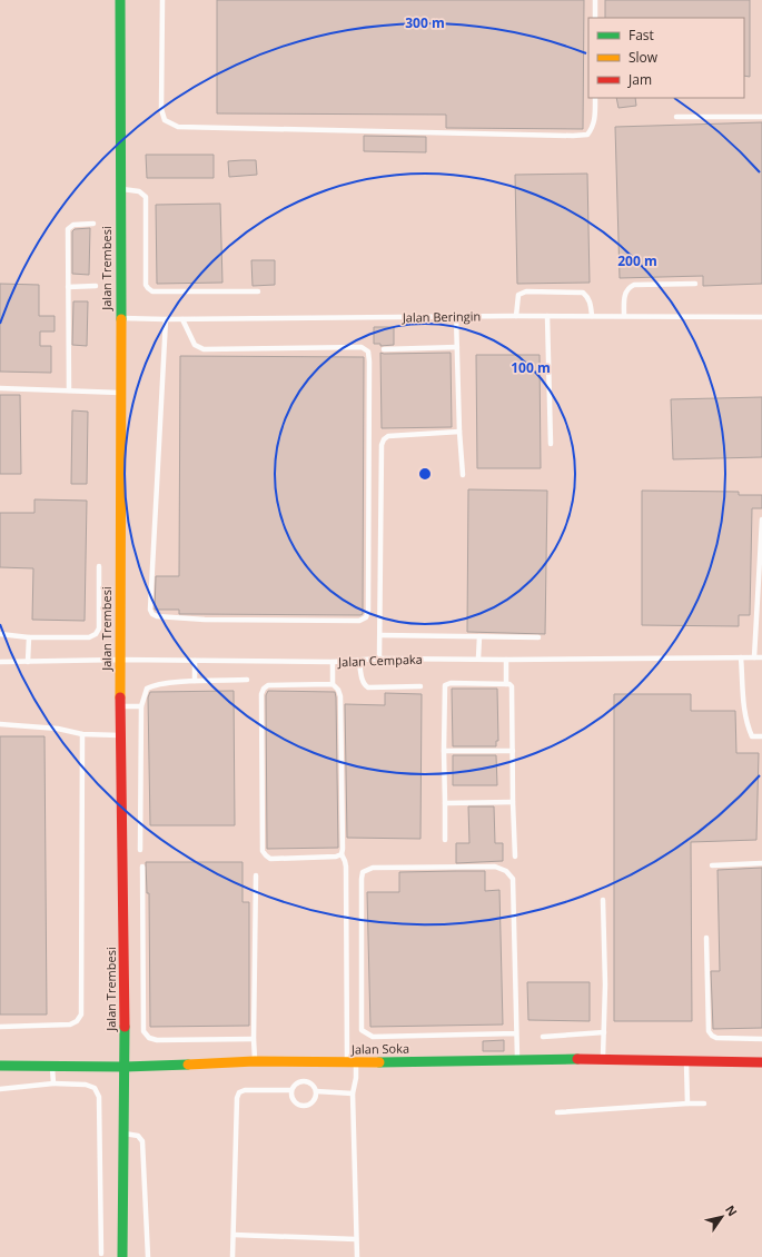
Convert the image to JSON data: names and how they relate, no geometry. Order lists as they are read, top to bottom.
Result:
{
  "streets": {
    "street": ["Jalan Trembesi", "Jalan Soka"],
    "lane": ["Jalan Beringin", "Jalan Cempaka"]
  },
  "crossings": [
    ["Jalan Trembesi", "Jalan Beringin"],
    ["Jalan Trembesi", "Jalan Cempaka"],
    ["Jalan Trembesi", "Jalan Soka"]
  ],
  "legend": ["Fast", "Slow", "Jam"],
  "north": "top right",
  "rings": ["300 m", "200 m", "100 m"]
}
